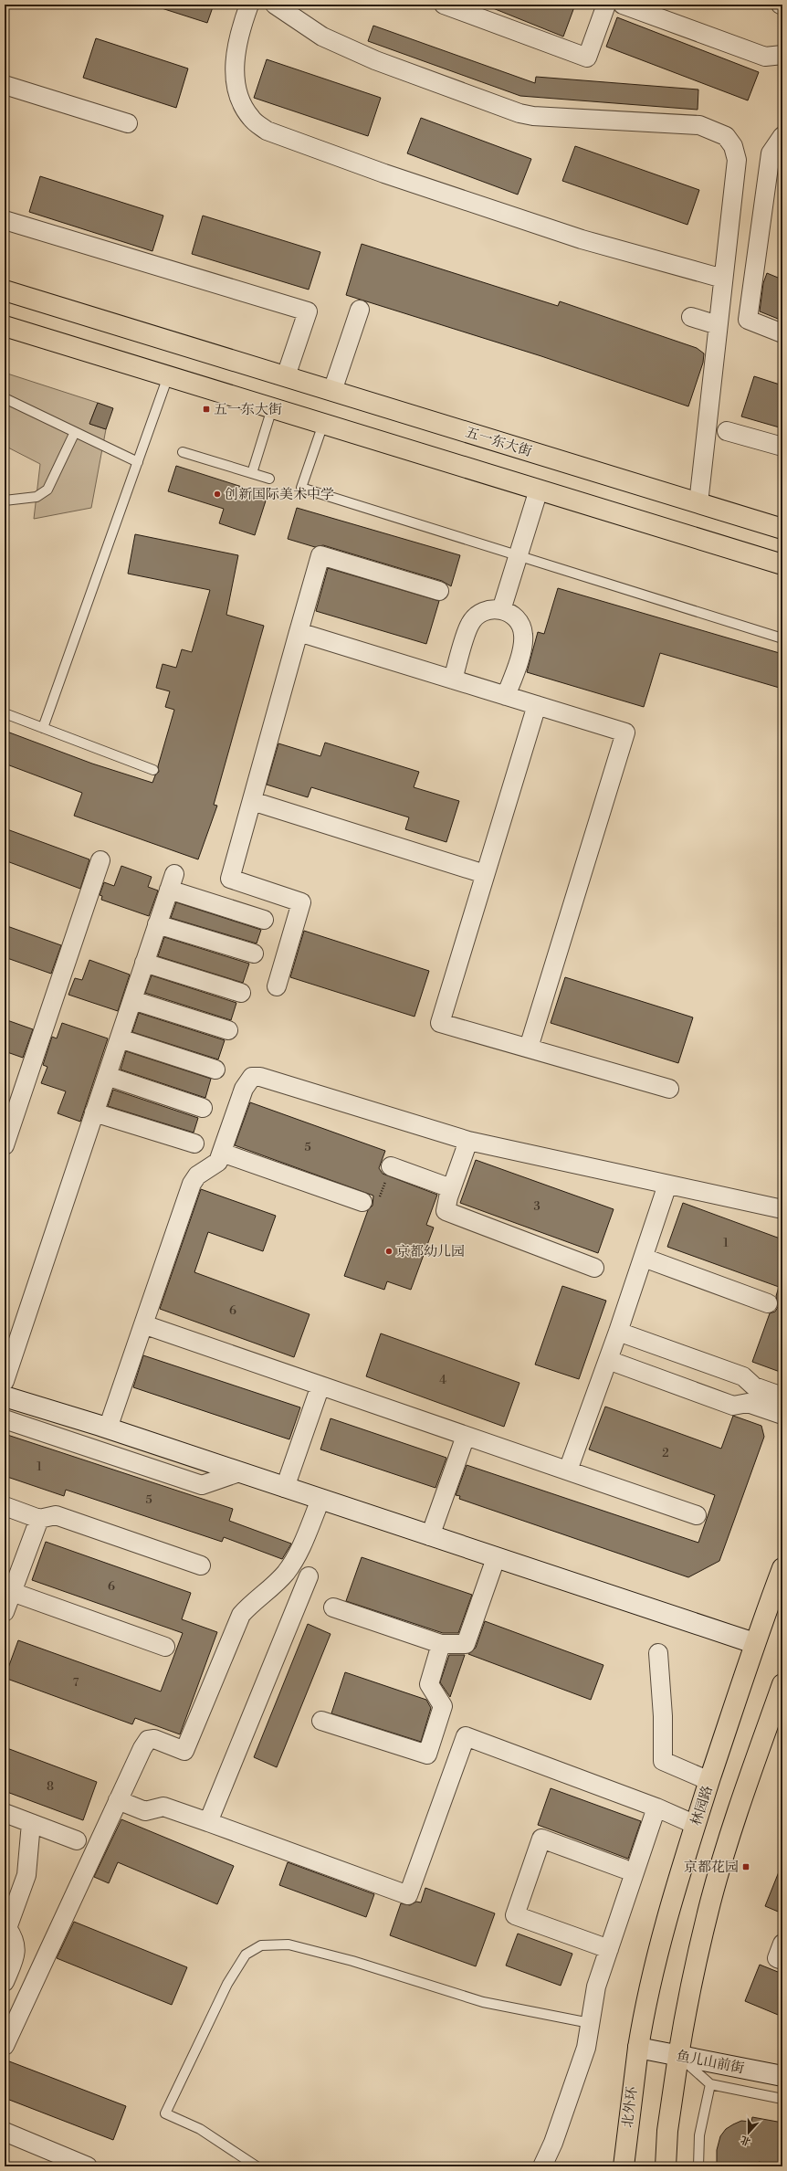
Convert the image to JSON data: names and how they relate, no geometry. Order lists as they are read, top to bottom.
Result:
{
  "streets": {
    "main road": ["五一东大街", "林园路", "北外环"],
    "street": ["鱼儿山前街"]
  },
  "crossings": [
    ["林园路", "鱼儿山前街"],
    ["林园路", "北外环"],
    ["鱼儿山前街", "北外环"]
  ],
  "places": {
    "transit": ["五一东大街", "京都花园"],
    "other": ["创新国际美术中学", "京都幼儿园"]
  },
  "house_numbers": [
    "5",
    "3",
    "1",
    "6",
    "4",
    "2",
    "1",
    "5",
    "6",
    "7",
    "8"
  ],
  "north": "bottom"
}
